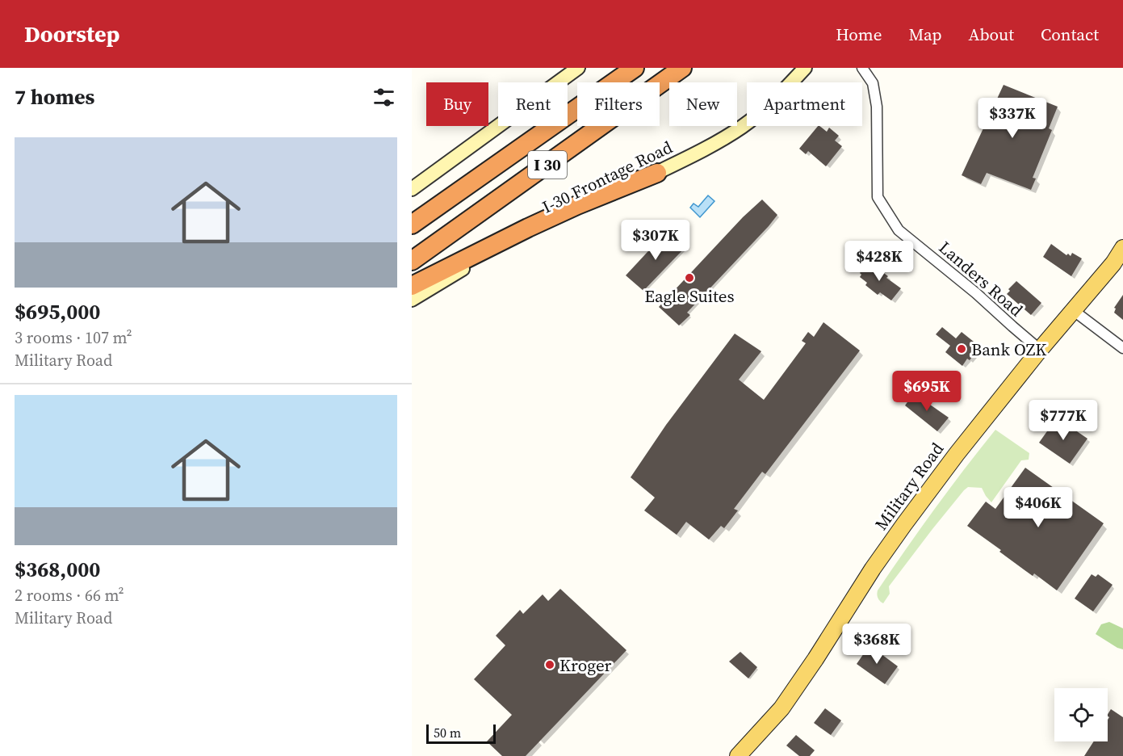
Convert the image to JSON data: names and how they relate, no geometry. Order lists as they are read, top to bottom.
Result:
{
  "streets": {
    "highway": ["I 30"],
    "main road": ["I-30 Frontage Road", "Military Road"],
    "street": ["Landers Road"]
  },
  "crossings": [
    ["Landers Road", "Military Road"]
  ],
  "places": ["Eagle Suites", "Bank OZK", "Kroger"],
  "scale_bar": "50 m",
  "page": {
    "header": "Doorstep",
    "nav": [
      "Home",
      "Map",
      "About",
      "Contact"
    ],
    "heading": "7 homes",
    "chip": [
      "Buy",
      "Rent",
      "Filters",
      "New",
      "Apartment"
    ],
    "price": [
      "$337K",
      "$307K",
      "$428K",
      "$695K",
      "$777K",
      "$406K",
      "$368K"
    ],
    "list": [
      {
        "name": "$695,000",
        "note": "3 rooms · 107 m² · Military Road"
      },
      {
        "name": "$368,000",
        "note": "2 rooms · 66 m² · Military Road"
      }
    ],
    "scale": "50 m"
  }
}
